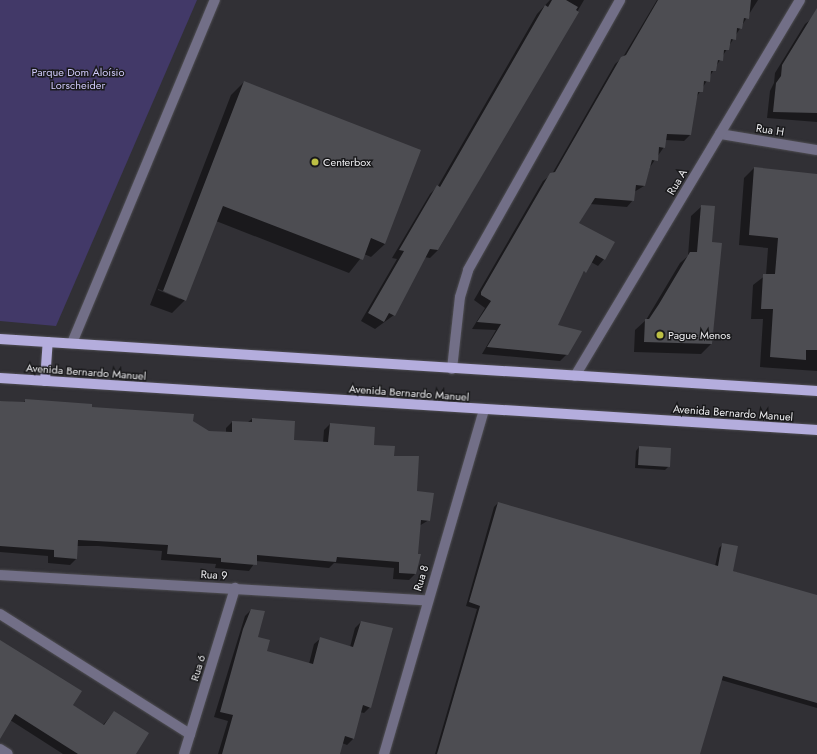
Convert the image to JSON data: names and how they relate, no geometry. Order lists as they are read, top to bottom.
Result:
{
  "streets": {
    "main road": ["Avenida Bernardo Manuel"],
    "street": [
      "Rua H",
      "Rua A",
      "Rua 9",
      "Rua 8",
      "Rua 6"
    ]
  },
  "crossings": [
    ["Rua H", "Rua A"],
    ["Avenida Bernardo Manuel", "Rua 8"],
    ["Rua 9", "Rua 8"],
    ["Rua 9", "Rua 6"]
  ],
  "parks": ["Parque Dom Aloísio Lorscheider"],
  "places": ["Centerbox", "Pague Menos"]
}
